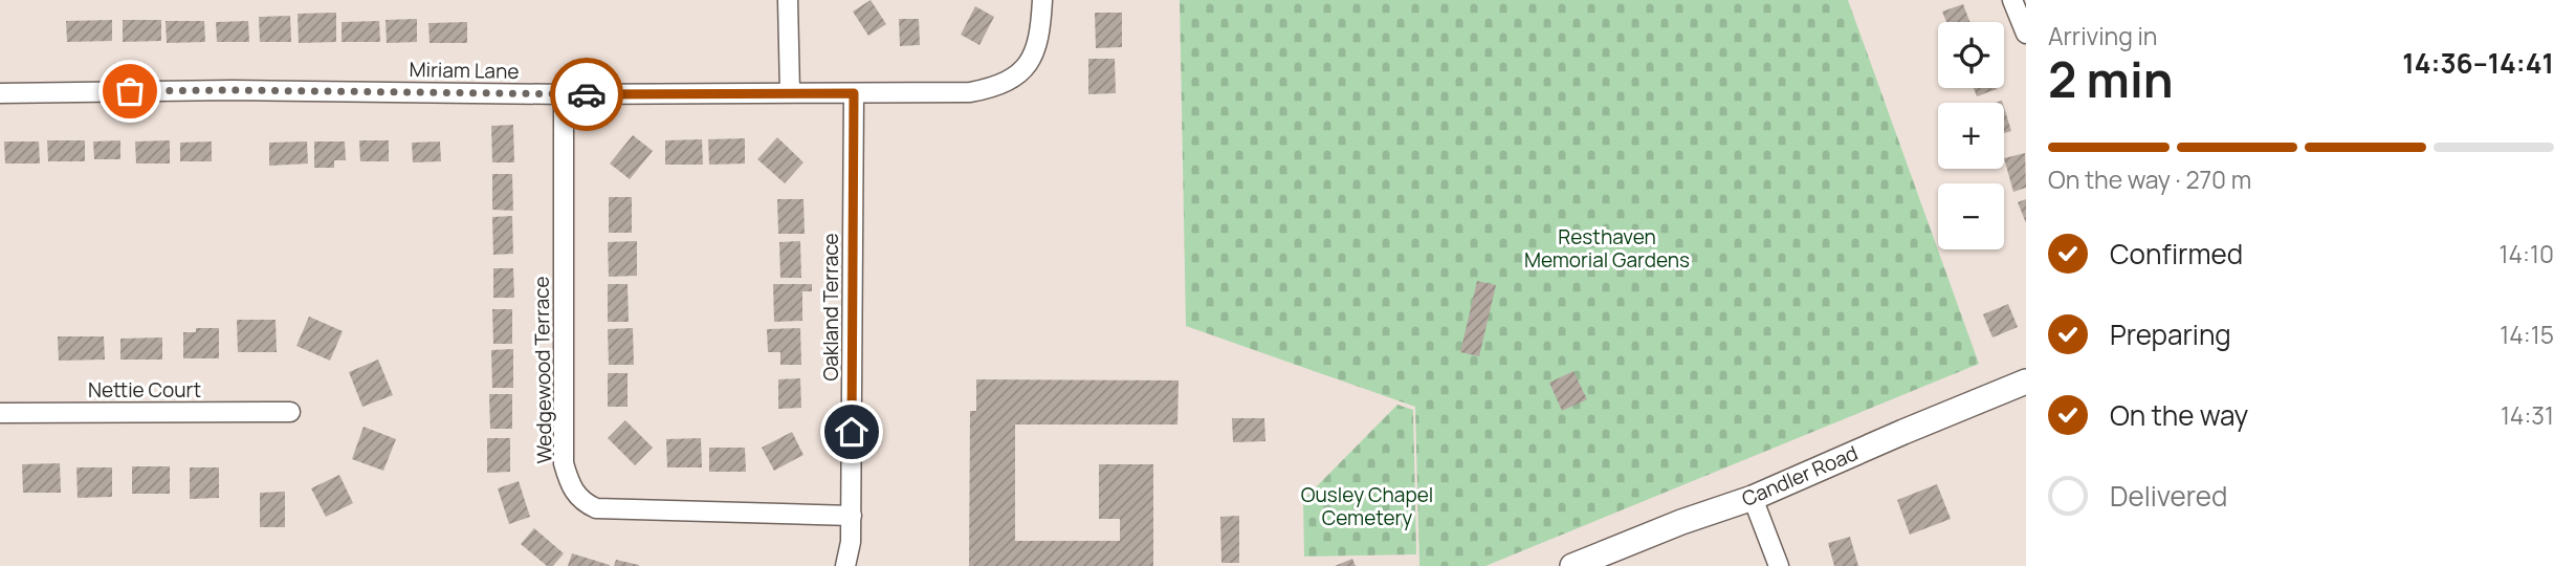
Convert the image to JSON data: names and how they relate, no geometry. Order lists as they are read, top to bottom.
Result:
{
  "streets": {
    "main road": ["Candler Road"],
    "street": [
      "Miriam Lane",
      "Oakland Terrace",
      "Wedgewood Terrace",
      "Nettie Court"
    ]
  },
  "crossings": [
    ["Miriam Lane", "Oakland Terrace"],
    ["Miriam Lane", "Wedgewood Terrace"],
    ["Oakland Terrace", "Wedgewood Terrace"]
  ],
  "parks": ["Resthaven Memorial Gardens", "Ousley Chapel Cemetery"],
  "page": {
    "heading": ["2 min", "Arriving in", "14:36–14:41"],
    "map_buttons": ["+", "−"],
    "bar": "On the way · 270 m",
    "list": [
      ["Confirmed", "14:10"],
      ["Preparing", "14:15"],
      ["On the way", "14:31"],
      "Delivered"
    ]
  }
}
